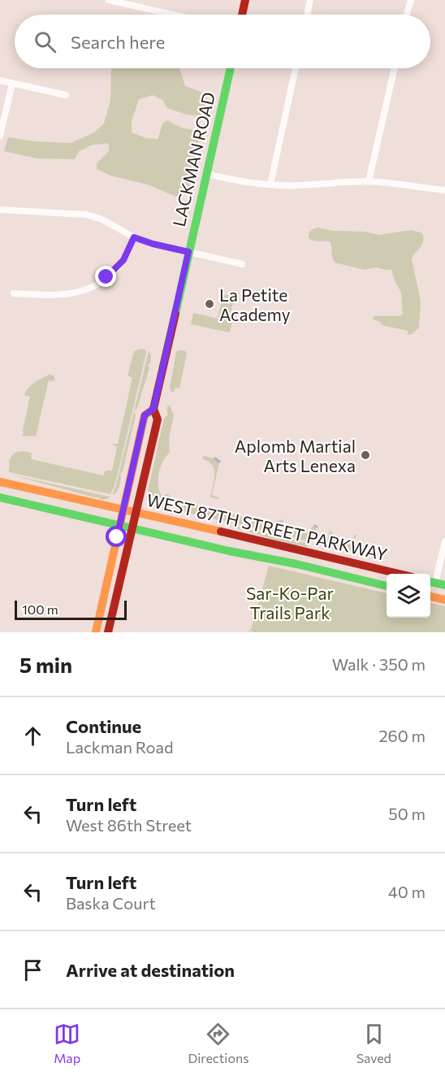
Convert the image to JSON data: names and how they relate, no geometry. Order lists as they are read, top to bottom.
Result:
{
  "streets": {
    "main road": ["LACKMAN ROAD", "WEST 87TH STREET PARKWAY"]
  },
  "crossings": [
    ["LACKMAN ROAD", "WEST 87TH STREET PARKWAY"]
  ],
  "parks": ["Sar-Ko-Par Trails Park"],
  "places": ["La Petite Academy", "Aplomb Martial Arts Lenexa"],
  "scale_bar": "100 m",
  "page": {
    "search": "Search here",
    "scale": "100 m",
    "heading": ["5 min", "Walk · 350 m"],
    "list": [
      ["Continue", "Lackman Road", "260 m"],
      ["Turn left", "West 86th Street", "50 m"],
      ["Turn left", "Baska Court", "40 m"],
      "Arrive at destination"
    ],
    "nav": ["Map", "Directions", "Saved"]
  }
}
